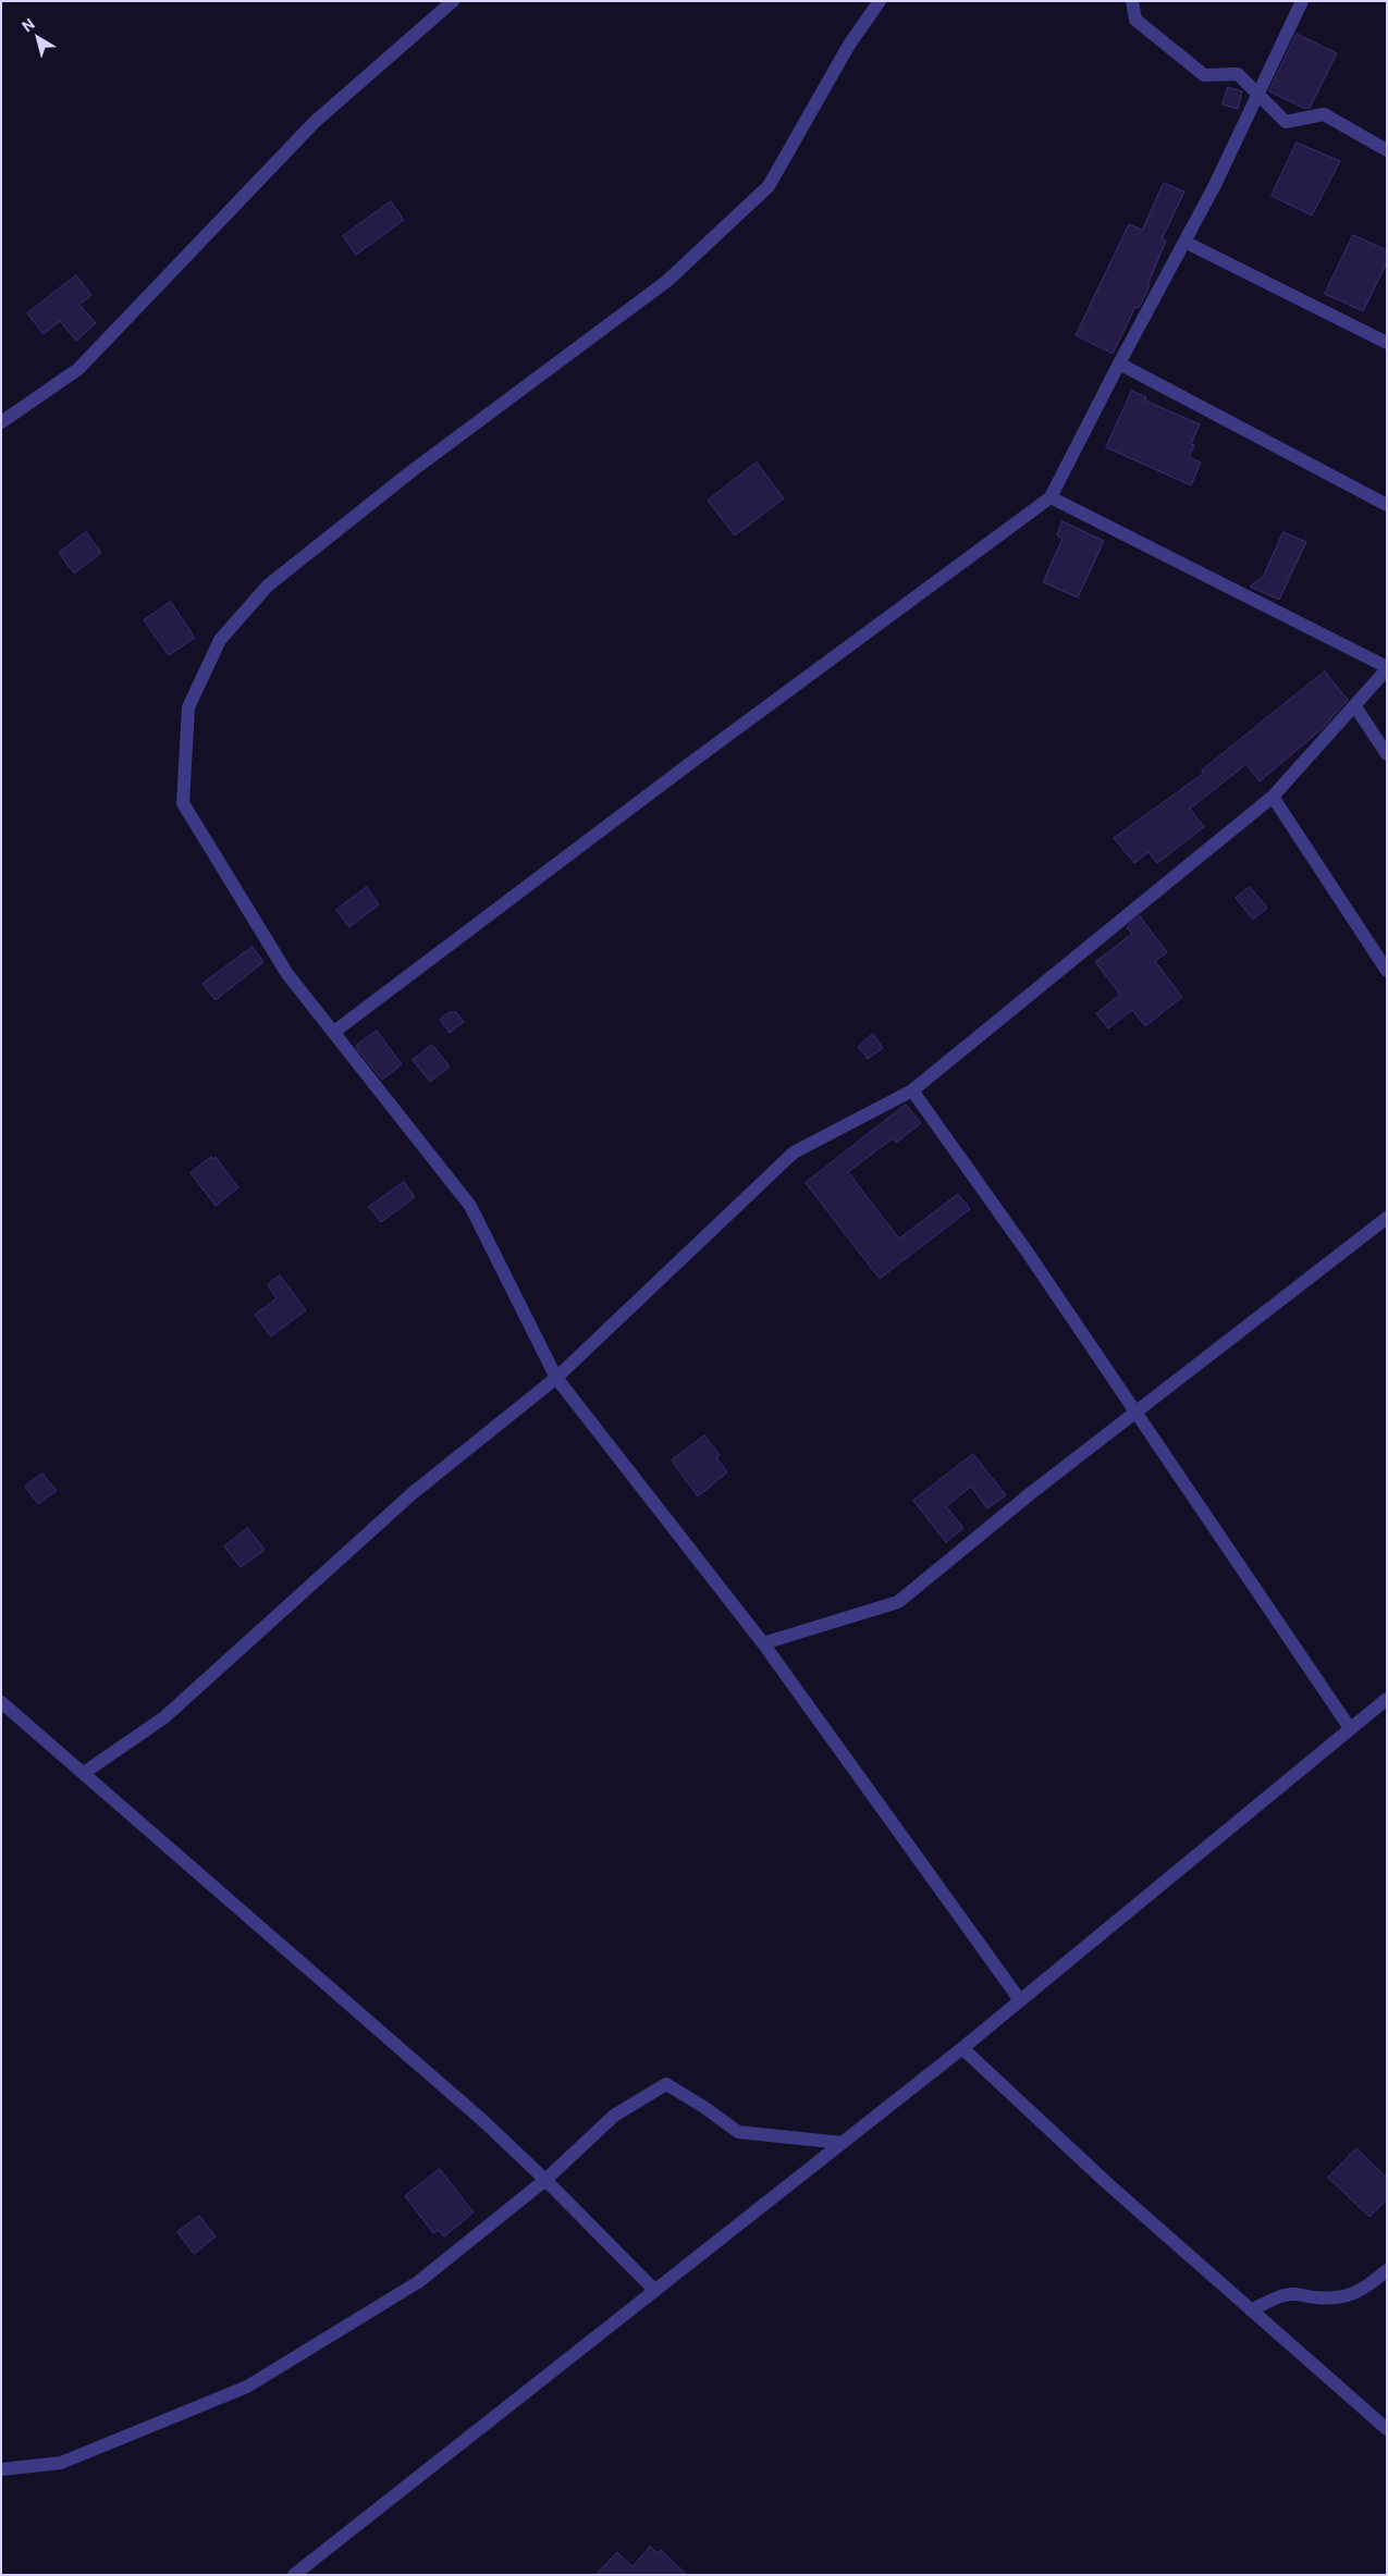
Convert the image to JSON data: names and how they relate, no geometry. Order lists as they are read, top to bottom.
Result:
{
  "north": "top left"
}
